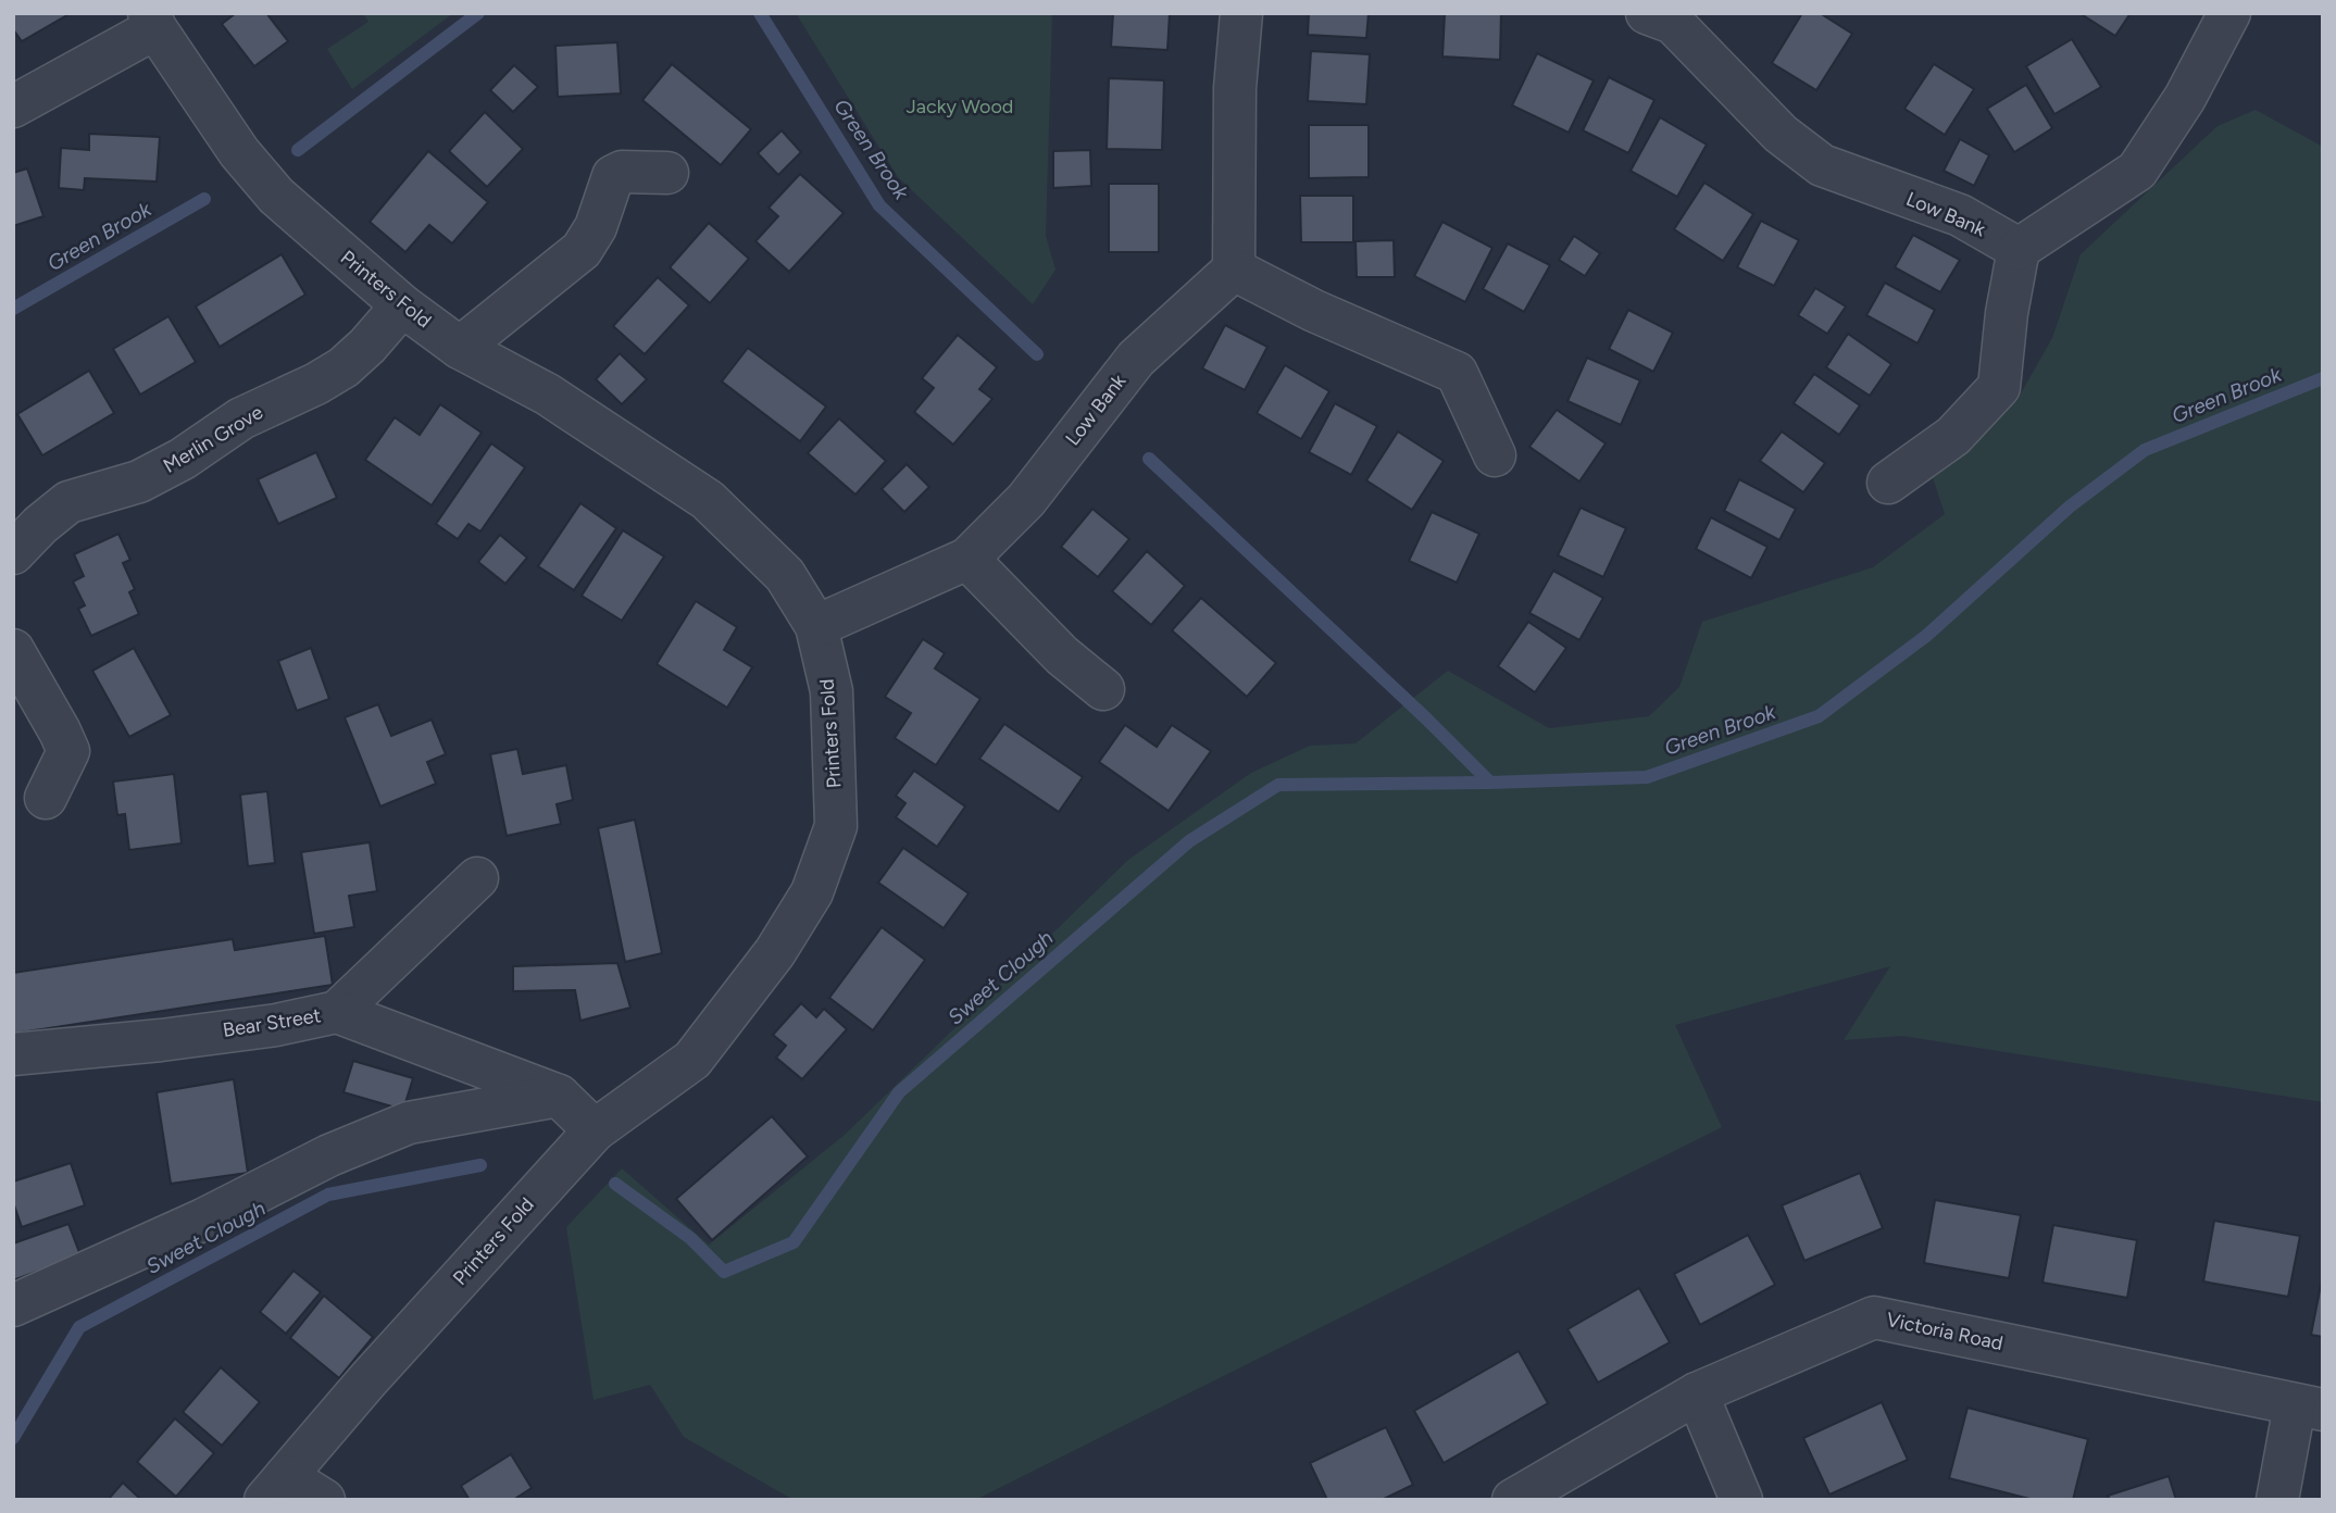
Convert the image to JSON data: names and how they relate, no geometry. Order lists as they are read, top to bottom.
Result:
{
  "streets": {
    "street": [
      "Low Bank",
      "Printers Fold",
      "Merlin Grove",
      "Bear Street",
      "Victoria Road"
    ]
  },
  "crossings": [
    ["Low Bank", "Printers Fold"],
    ["Printers Fold", "Merlin Grove"],
    ["Printers Fold", "Bear Street"]
  ],
  "water": ["Green Brook", "Sweet Clough"],
  "parks": ["Jacky Wood"]
}
